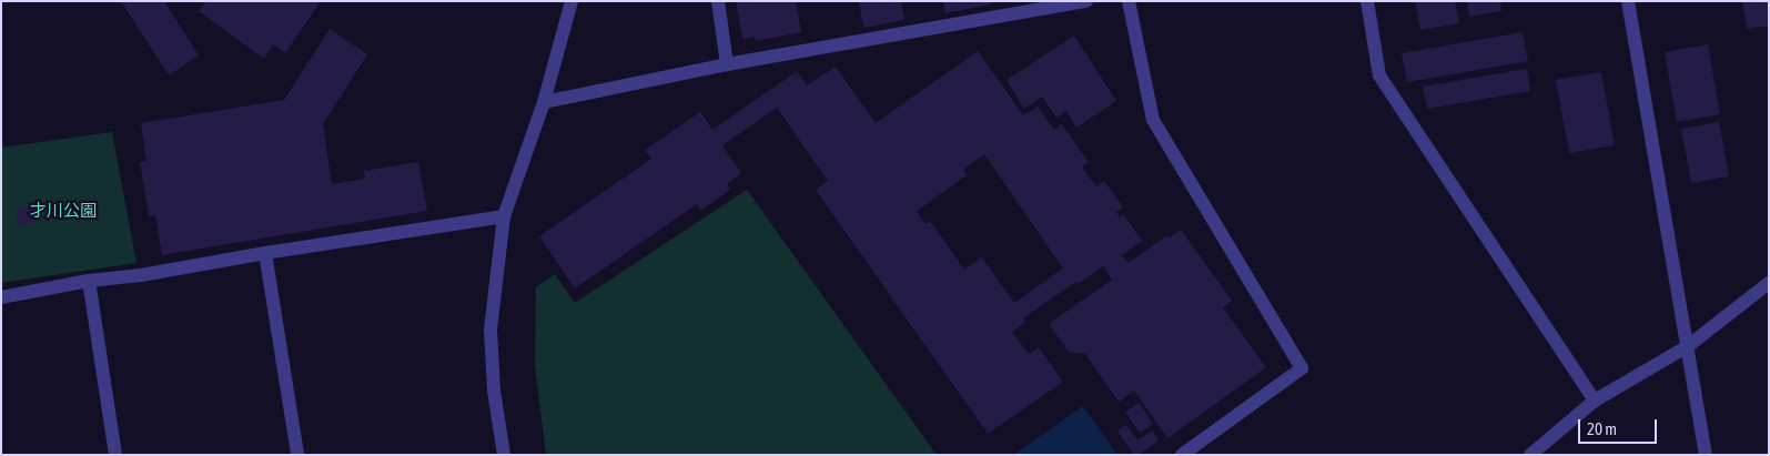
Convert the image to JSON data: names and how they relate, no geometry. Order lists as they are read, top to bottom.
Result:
{
  "parks": ["才川公園"],
  "scale_bar": "20 m"
}
